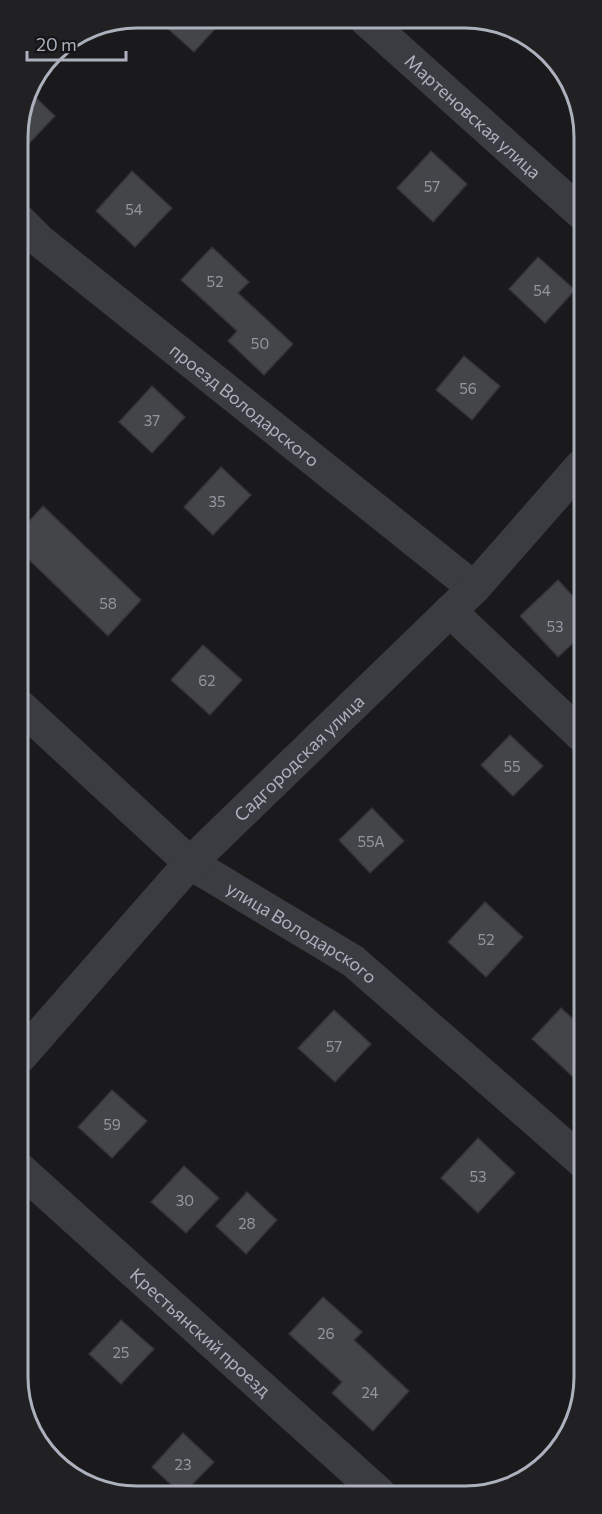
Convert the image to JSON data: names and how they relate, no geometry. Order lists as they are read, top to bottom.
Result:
{
  "streets": {
    "street": [
      "Мартеновская улица",
      "проезд Володарского",
      "Садгородская улица",
      "улица Володарского",
      "Крестьянский проезд"
    ]
  },
  "crossings": [
    ["проезд Володарского", "Садгородская улица"],
    ["Садгородская улица", "улица Володарского"]
  ],
  "house_numbers": [
    "57",
    "54",
    "52",
    "54",
    "50",
    "56",
    "37",
    "35",
    "58",
    "53",
    "62",
    "55",
    "55А",
    "52",
    "57",
    "59",
    "53",
    "30",
    "28",
    "26",
    "25",
    "24",
    "23"
  ],
  "scale_bar": "20 m"
}
